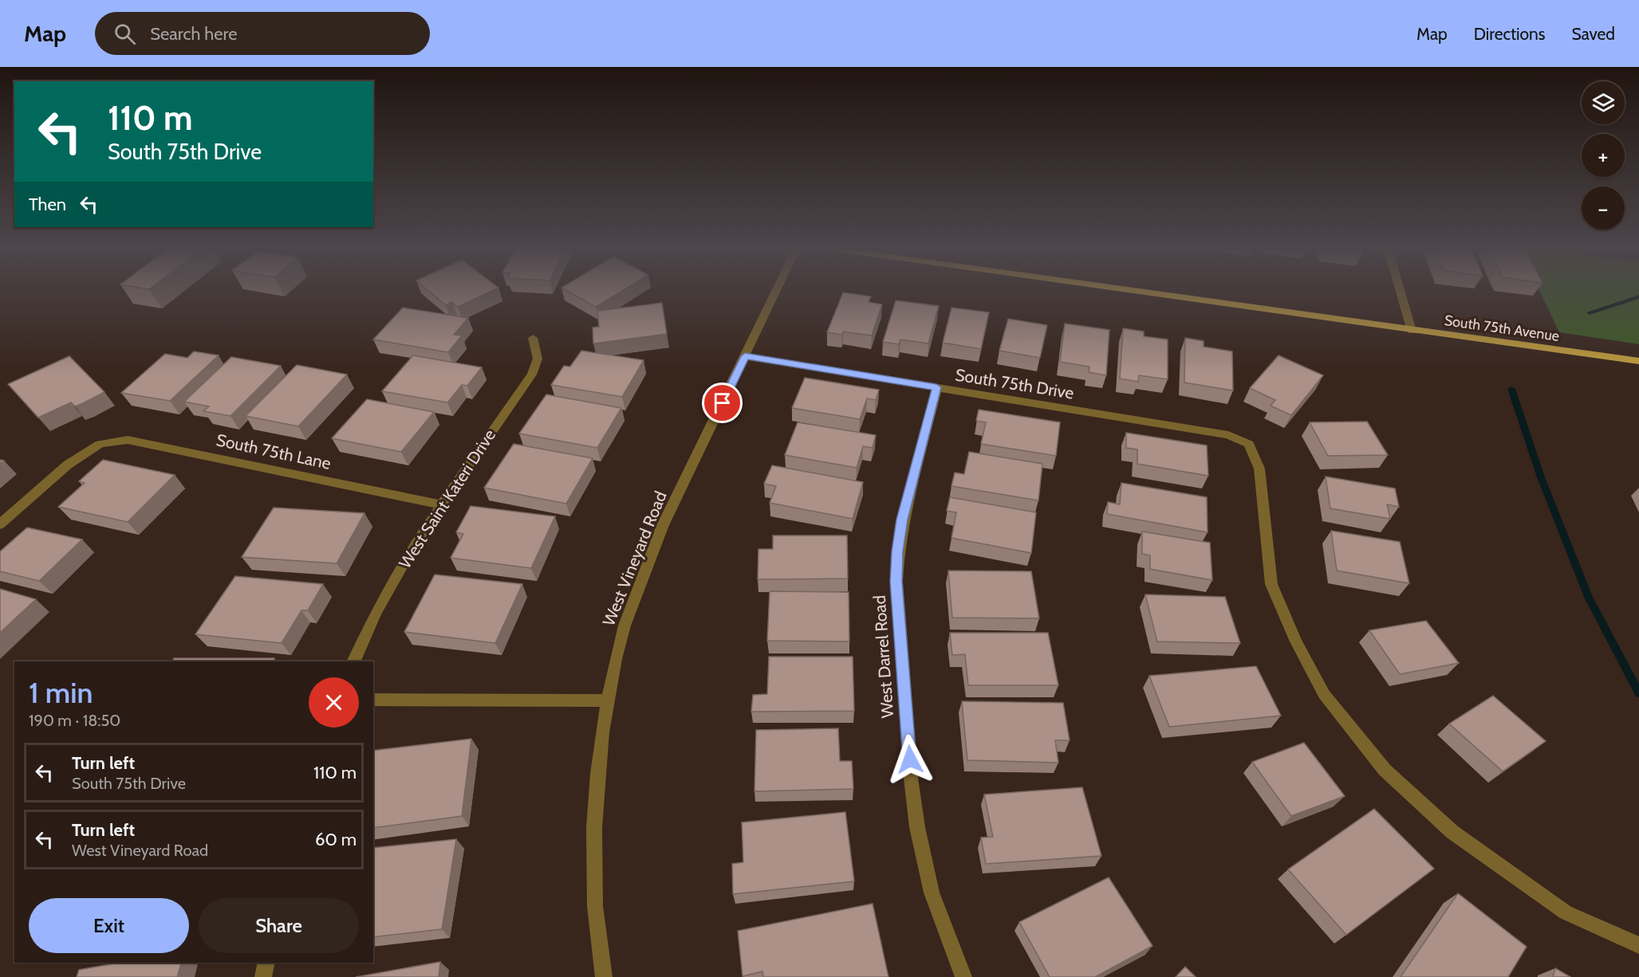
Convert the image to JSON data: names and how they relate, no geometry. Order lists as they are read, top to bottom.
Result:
{
  "streets": {
    "main road": ["South 75th Avenue"],
    "street": [
      "South 75th Drive",
      "South 75th Lane",
      "West Saint Kateri Drive",
      "West Vineyard Road",
      "West Darrel Road"
    ]
  },
  "crossings": [
    ["South 75th Drive", "West Vineyard Road"],
    ["South 75th Drive", "West Darrel Road"],
    ["South 75th Lane", "West Saint Kateri Drive"]
  ],
  "page": {
    "header": "Map",
    "search": "Search here",
    "nav": ["Map", "Directions", "Saved"],
    "map_buttons": ["+", "−"],
    "turn": ["110 m", "South 75th Drive"],
    "then": "Then",
    "heading": ["1 min", "190 m · 18:50"],
    "list": [
      {
        "name": "Turn left",
        "note": "South 75th Drive",
        "value": "110 m"
      },
      {
        "name": "Turn left",
        "note": "West Vineyard Road",
        "value": "60 m"
      }
    ],
    "buttons": ["Exit", "Share"]
  }
}
